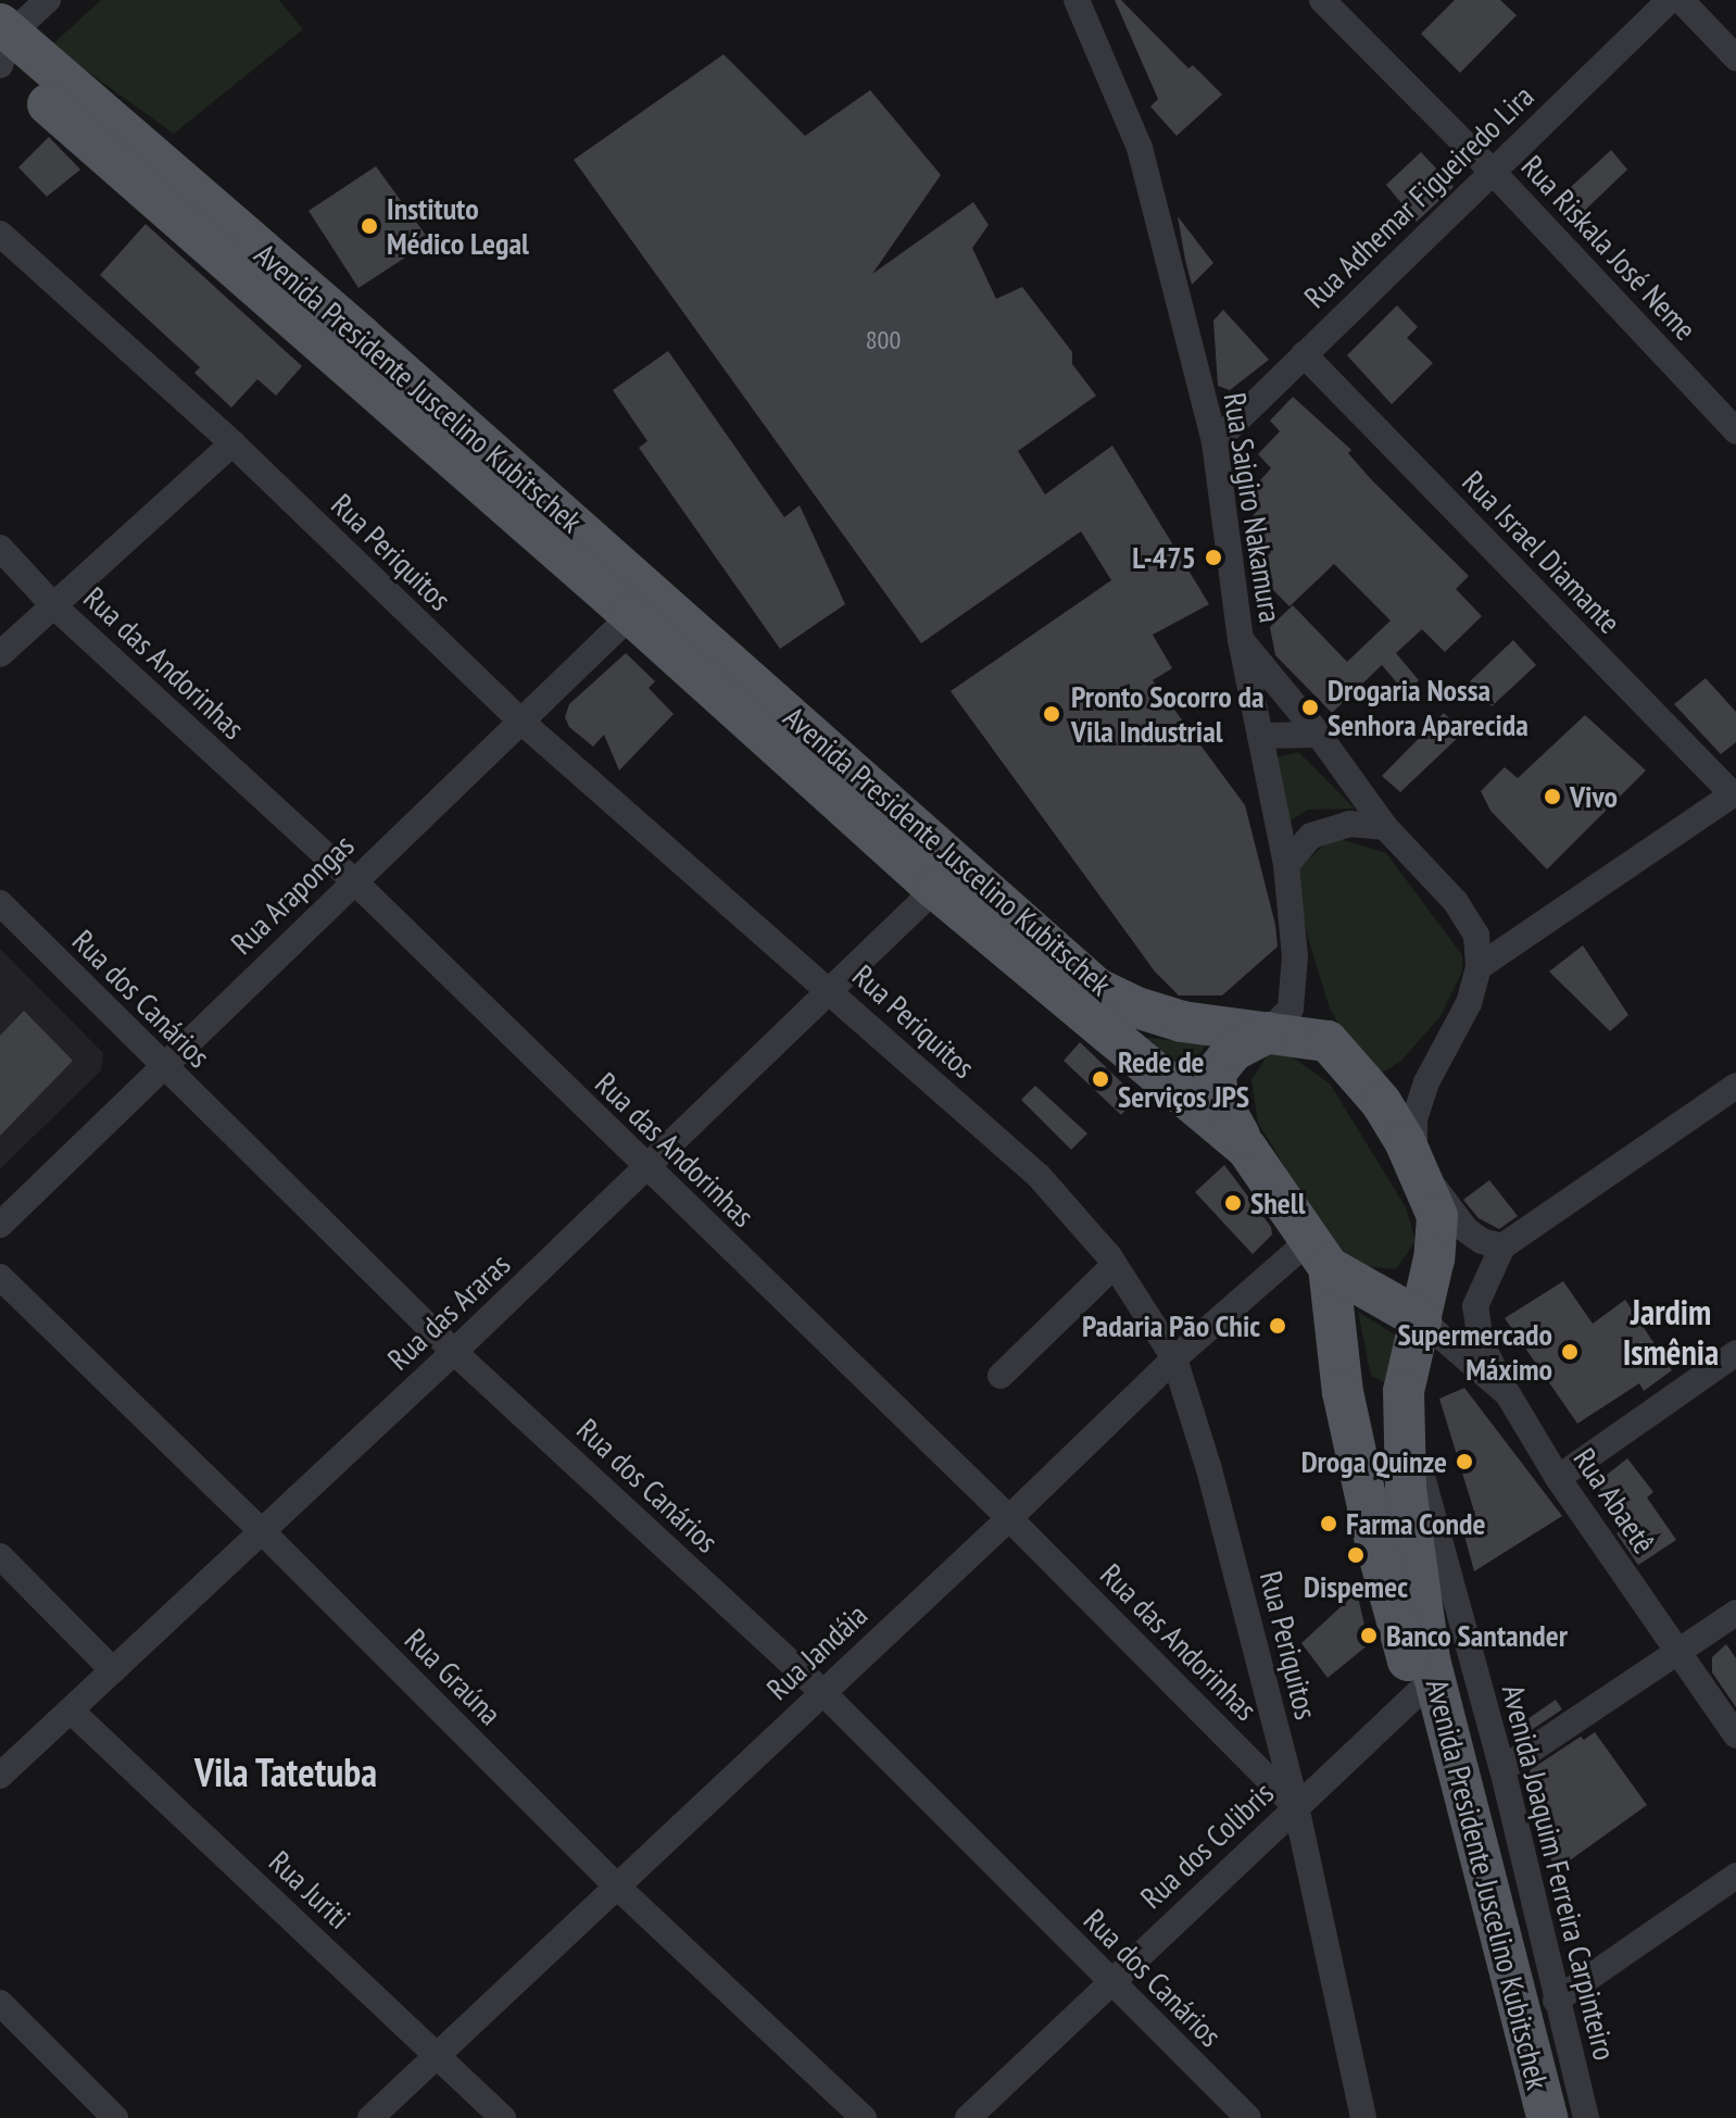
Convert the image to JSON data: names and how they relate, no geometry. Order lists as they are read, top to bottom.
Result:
{
  "streets": {
    "main road": ["Avenida Presidente Juscelino Kubitschek"],
    "street": [
      "Rua Adhemar Figueiredo Lira",
      "Rua Riskala José Neme",
      "Rua Saigiro Nakamura",
      "Rua Periquitos",
      "Rua Israel Diamante",
      "Rua das Andorinhas",
      "Rua Arapongas",
      "Rua dos Canários",
      "Rua das Araras",
      "Rua Abaetê",
      "Rua Jandáia",
      "Rua Graúna",
      "Rua dos Colibris",
      "Avenida Joaquim Ferreira Carpinteiro",
      "Rua Juriti"
    ]
  },
  "crossings": [
    ["Rua Adhemar Figueiredo Lira", "Rua Riskala José Neme"],
    ["Rua Adhemar Figueiredo Lira", "Rua Saigiro Nakamura"],
    ["Rua Adhemar Figueiredo Lira", "Rua Israel Diamante"],
    ["Avenida Presidente Juscelino Kubitschek", "Rua Saigiro Nakamura"],
    ["Avenida Presidente Juscelino Kubitschek", "Rua Arapongas"],
    ["Avenida Presidente Juscelino Kubitschek", "Rua das Araras"],
    ["Avenida Presidente Juscelino Kubitschek", "Rua Abaetê"],
    ["Avenida Presidente Juscelino Kubitschek", "Rua Jandáia"],
    ["Avenida Presidente Juscelino Kubitschek", "Rua dos Colibris"],
    ["Avenida Presidente Juscelino Kubitschek", "Avenida Joaquim Ferreira Carpinteiro"],
    ["Rua Periquitos", "Rua das Andorinhas"],
    ["Rua Periquitos", "Rua Arapongas"],
    ["Rua Periquitos", "Rua das Araras"],
    ["Rua Periquitos", "Rua Jandáia"],
    ["Rua Periquitos", "Rua dos Colibris"],
    ["Rua das Andorinhas", "Rua Arapongas"],
    ["Rua das Andorinhas", "Rua das Araras"],
    ["Rua das Andorinhas", "Rua Jandáia"],
    ["Rua das Andorinhas", "Rua dos Colibris"],
    ["Rua Arapongas", "Rua dos Canários"],
    ["Rua dos Canários", "Rua das Araras"],
    ["Rua dos Canários", "Rua Jandáia"],
    ["Rua dos Canários", "Rua dos Colibris"],
    ["Rua das Araras", "Rua Graúna"],
    ["Rua das Araras", "Rua Juriti"],
    ["Rua Jandáia", "Rua Graúna"],
    ["Rua Jandáia", "Rua Juriti"]
  ],
  "districts": ["Jardim Ismênia", "Vila Tatetuba"],
  "places": [
    "Instituto Médico Legal",
    "L-475",
    "Drogaria Nossa Senhora Aparecida",
    "Pronto Socorro da Vila Industrial",
    "Vivo",
    "Rede de Serviços JPS",
    "Shell",
    "Padaria Pão Chic",
    "Supermercado Máximo",
    "Droga Quinze",
    "Farma Conde",
    "Dispemec",
    "Banco Santander"
  ],
  "house_numbers": ["800"]
}
